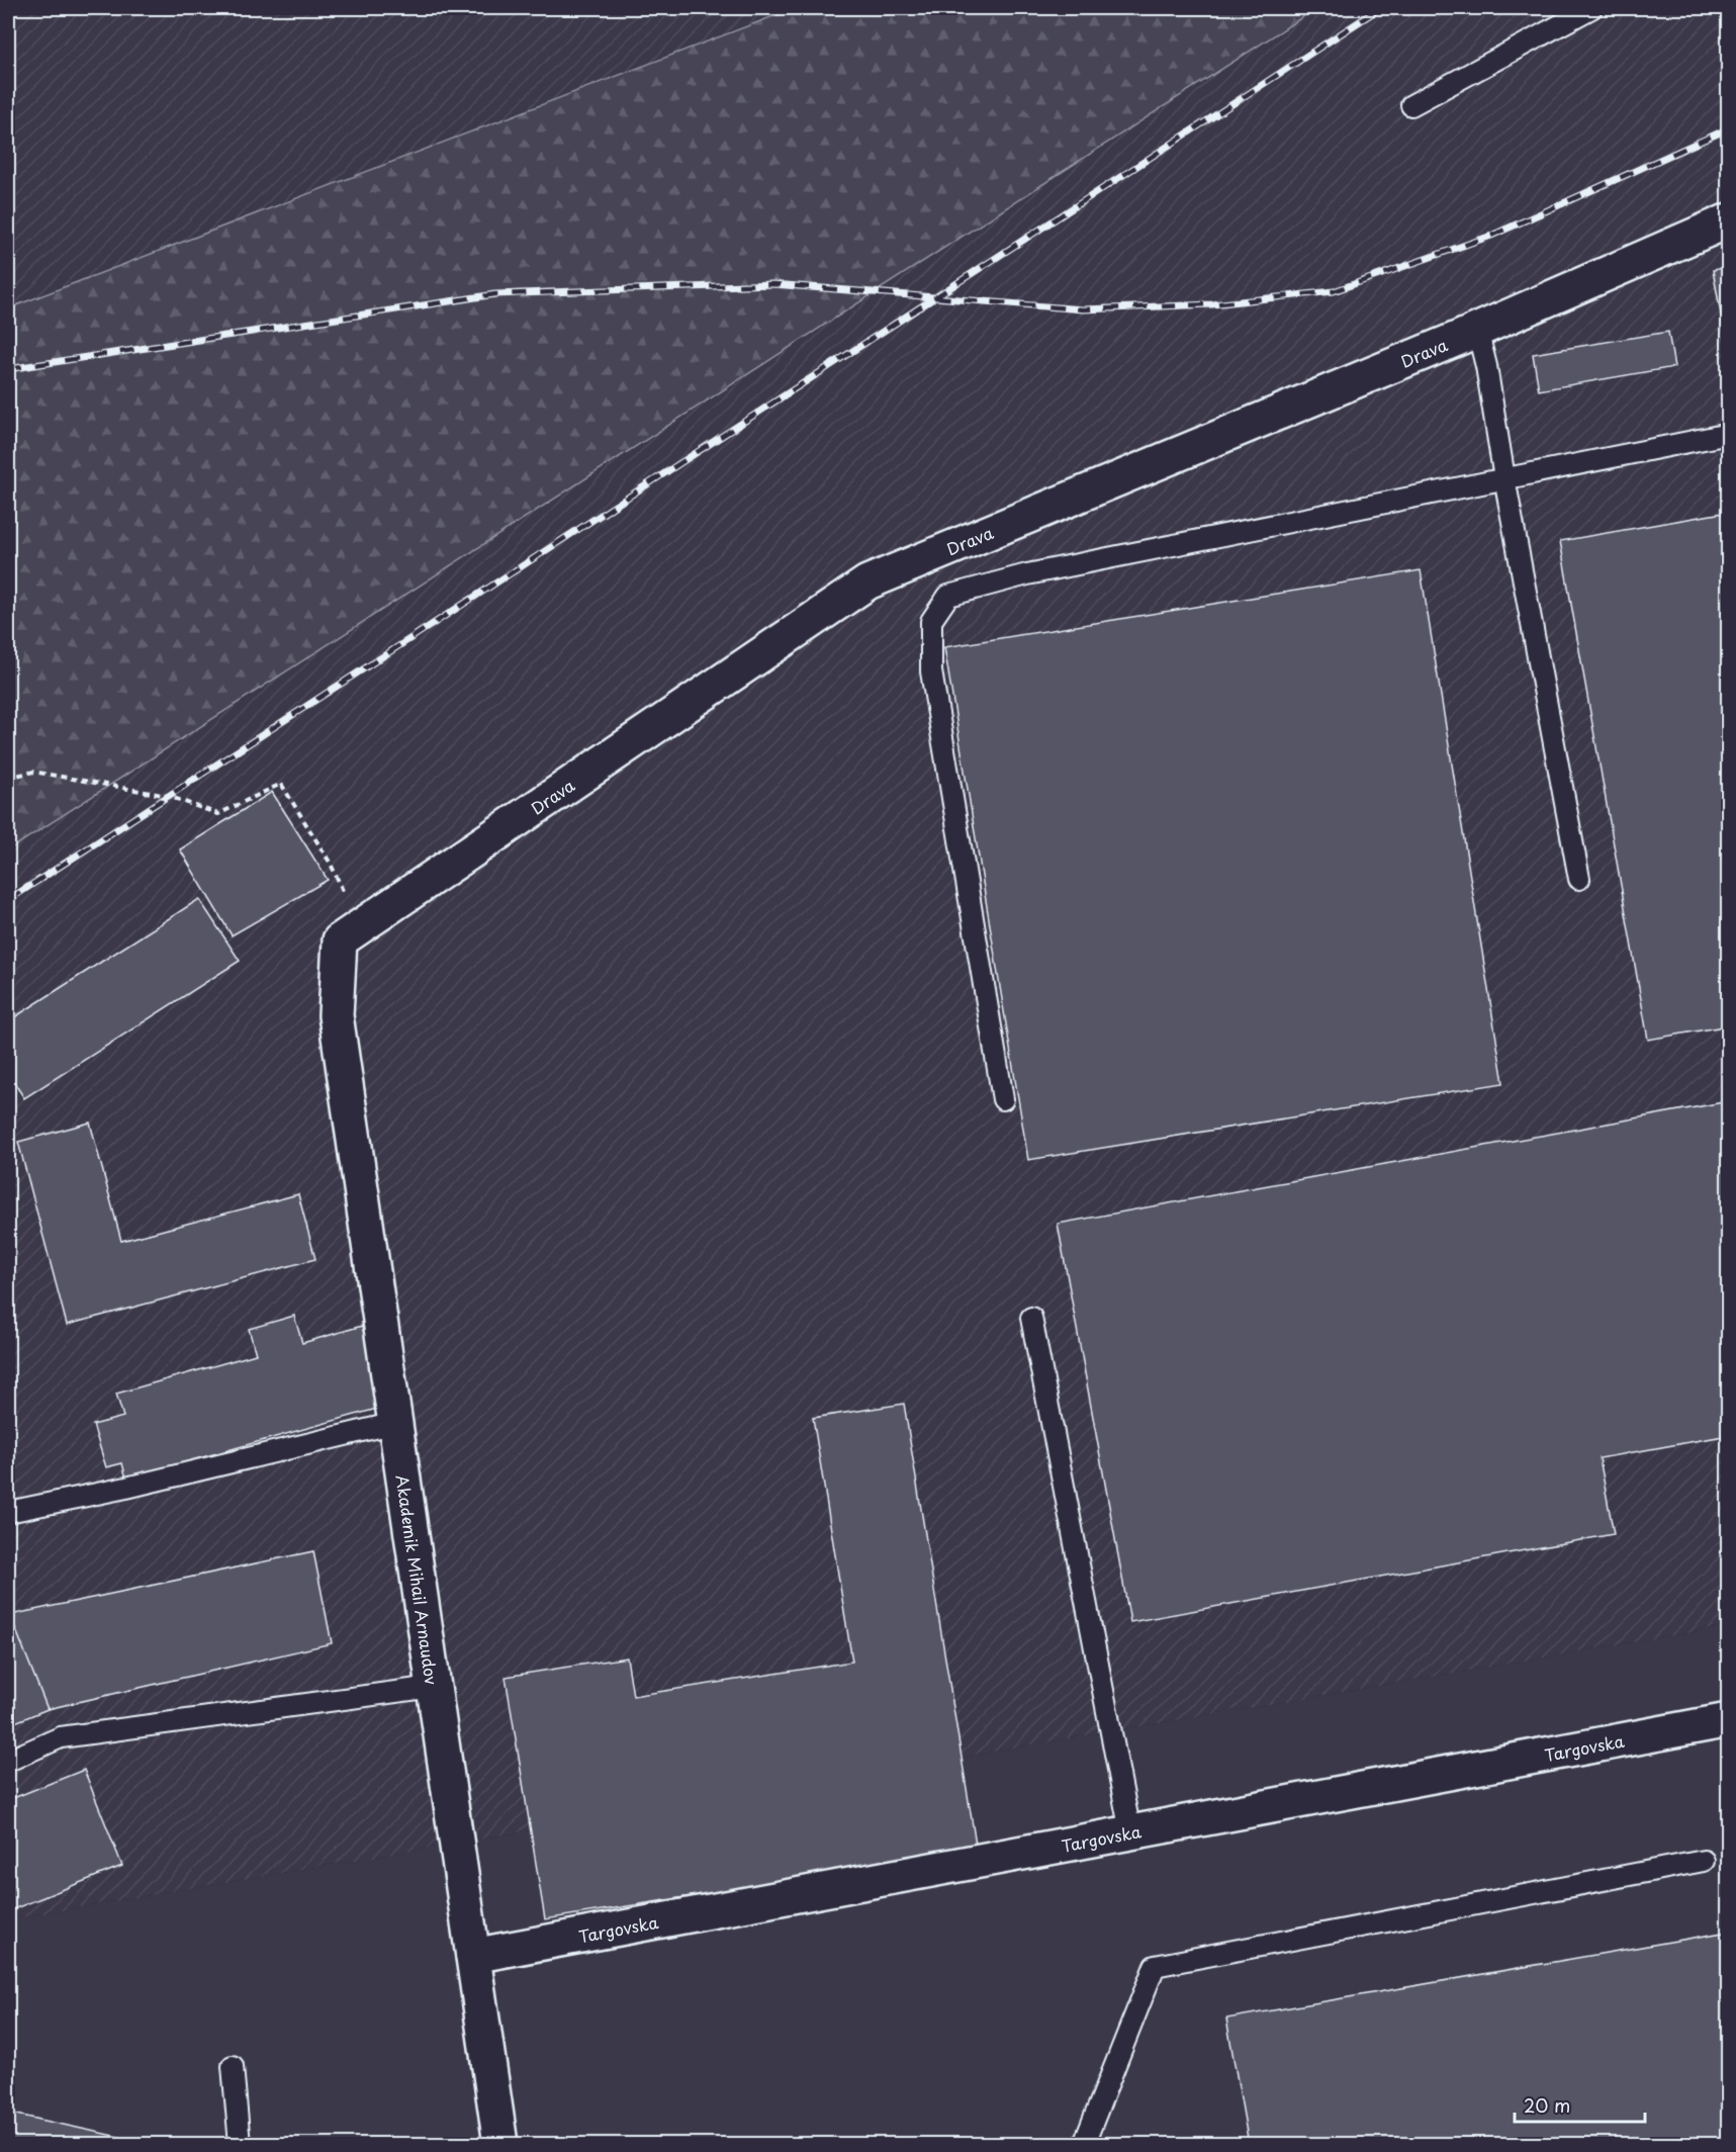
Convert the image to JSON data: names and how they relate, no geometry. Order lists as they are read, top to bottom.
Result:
{
  "streets": {
    "street": ["Drava", "Akademik Mihail Arnaudov", "Targovska"]
  },
  "crossings": [
    ["Drava", "Akademik Mihail Arnaudov"],
    ["Akademik Mihail Arnaudov", "Targovska"]
  ],
  "scale_bar": "20 m"
}
